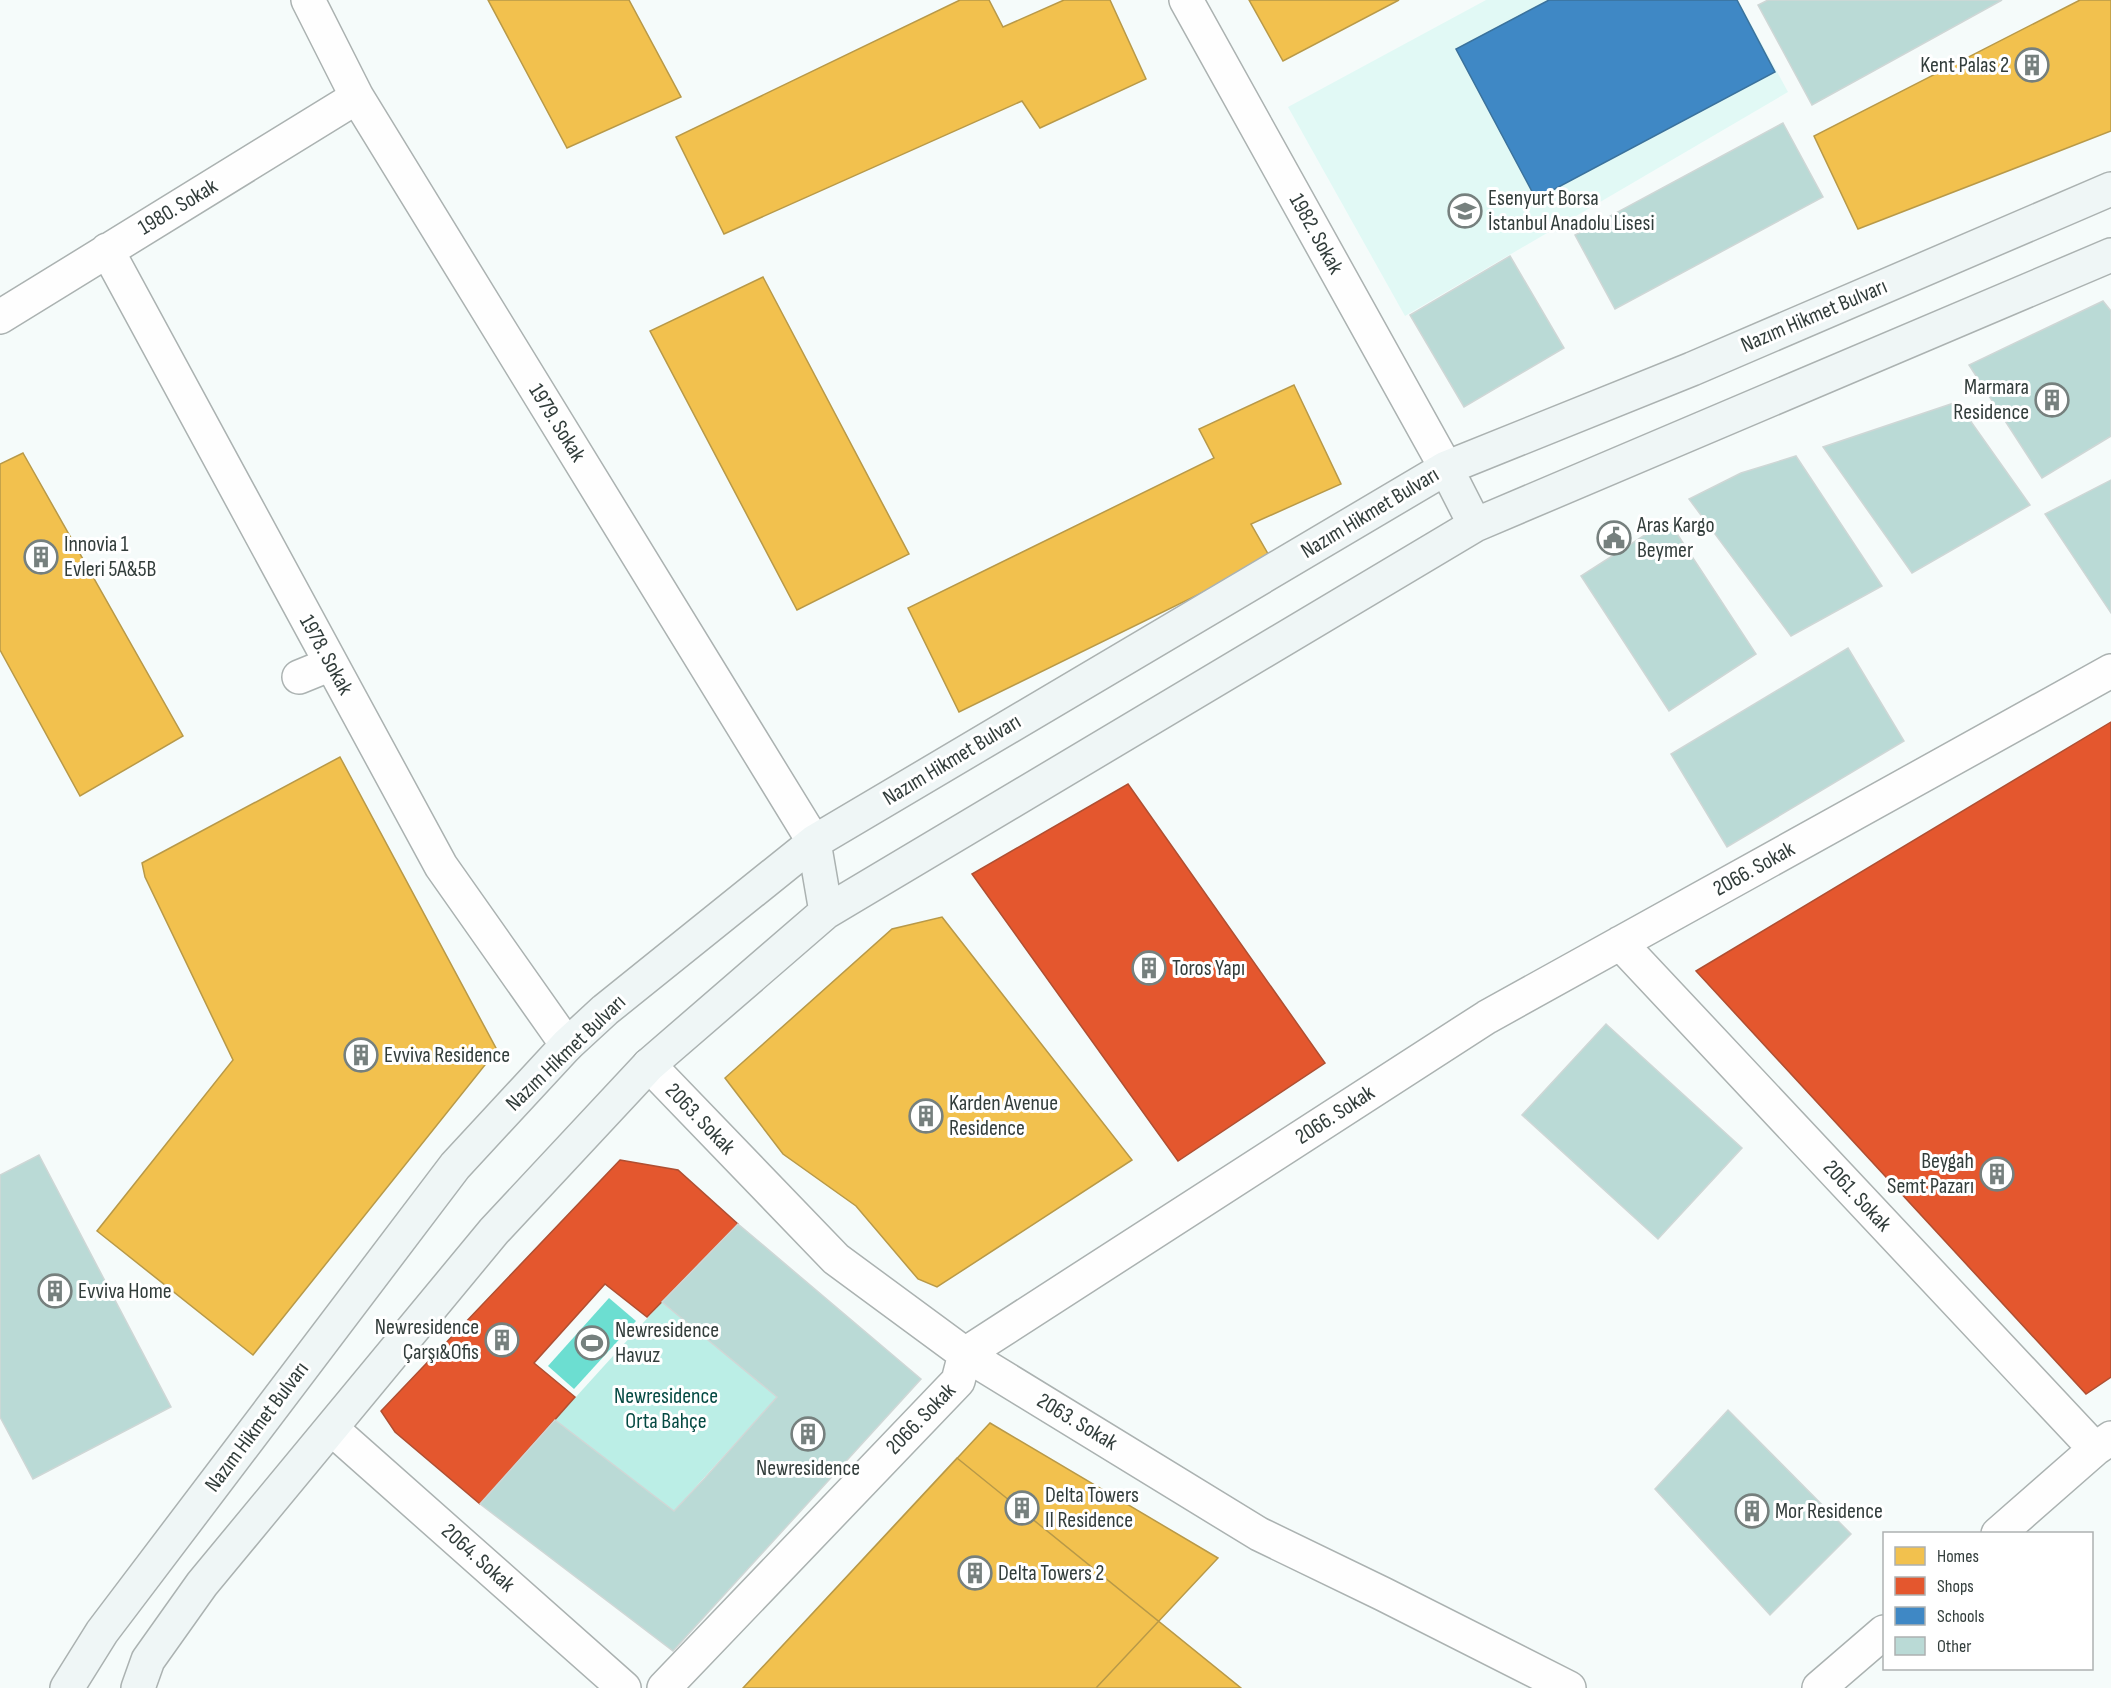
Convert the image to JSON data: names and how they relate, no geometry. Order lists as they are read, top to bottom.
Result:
{
  "streets": {
    "main road": ["Nazım Hikmet Bulvarı"],
    "street": [
      "1980. Sokak",
      "1982. Sokak",
      "1979. Sokak",
      "1978. Sokak",
      "2066. Sokak",
      "2063. Sokak",
      "2061. Sokak",
      "2064. Sokak"
    ]
  },
  "crossings": [
    ["1980. Sokak", "1979. Sokak"],
    ["1980. Sokak", "1978. Sokak"],
    ["1982. Sokak", "Nazım Hikmet Bulvarı"],
    ["Nazım Hikmet Bulvarı", "1979. Sokak"],
    ["Nazım Hikmet Bulvarı", "1978. Sokak"],
    ["2066. Sokak", "2063. Sokak"],
    ["2066. Sokak", "2061. Sokak"]
  ],
  "parks": ["Newresidence Orta Bahçe"],
  "places": {
    "building": [
      "Kent Palas 2",
      "Marmara Residence",
      "Innovia 1 Evleri 5A&5B",
      "Toros Yapı",
      "Evviva Residence",
      "Karden Avenue Residence",
      "Beygah Semt Pazarı",
      "Evviva Home",
      "Newresidence Çarşı&Ofis",
      "Newresidence",
      "Delta Towers II Residence",
      "Mor Residence",
      "Delta Towers 2"
    ],
    "school or university": ["Esenyurt Borsa İstanbul Anadolu Lisesi"],
    "public building": ["Aras Kargo Beymer"],
    "sports": ["Newresidence Havuz"]
  },
  "legend": [
    "Homes",
    "Shops",
    "Schools",
    "Other"
  ]
}
